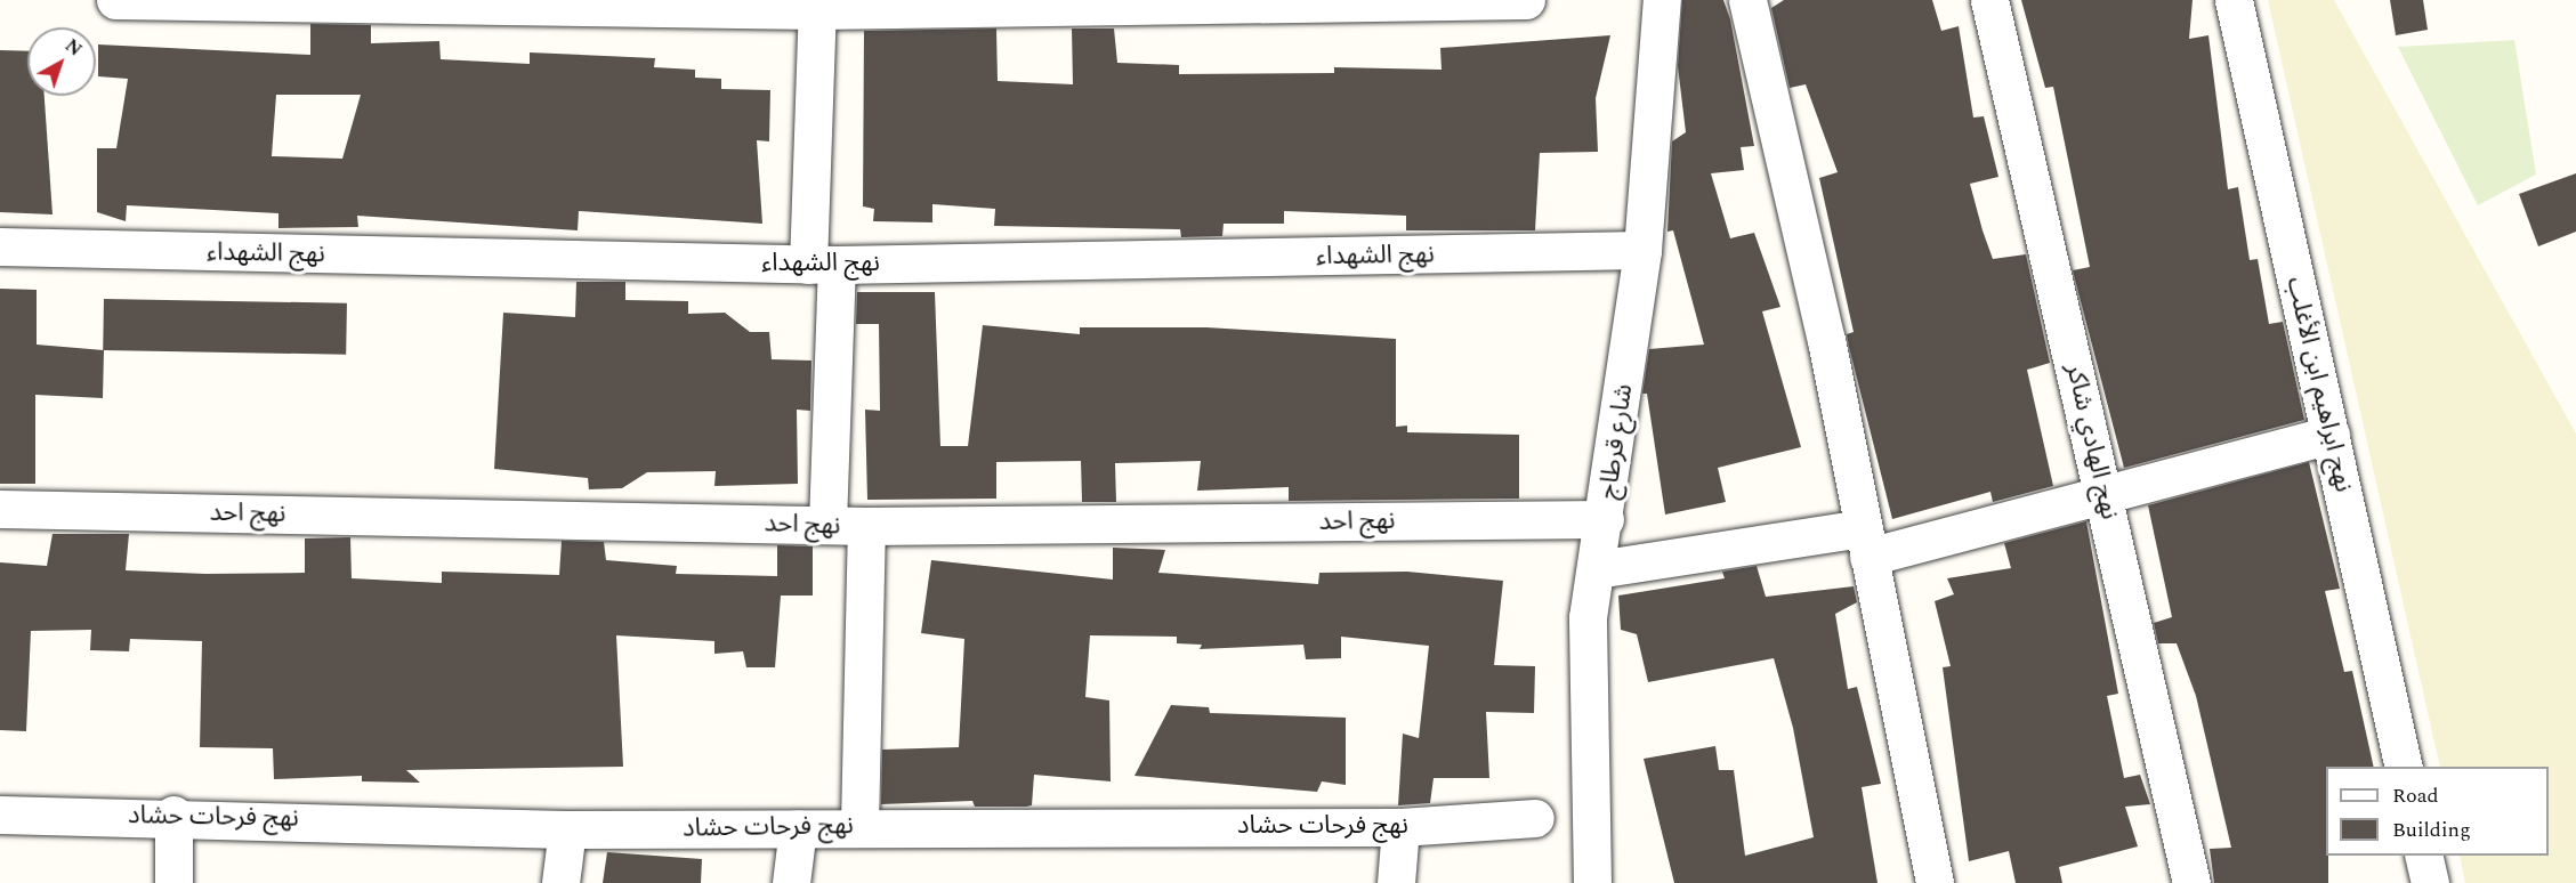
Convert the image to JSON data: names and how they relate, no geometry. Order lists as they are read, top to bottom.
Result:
{
  "streets": {
    "street": [
      "نهج الشهداء",
      "نهج ابراهيم ابن الأغلب",
      "شارع قرطاج",
      "نهج الهادي شاكر",
      "نهج احد",
      "نهج فرحات حشاد"
    ]
  },
  "crossings": [
    ["نهج الشهداء", "شارع قرطاج"],
    ["شارع قرطاج", "نهج احد"]
  ],
  "legend": ["Road", "Building"],
  "north": "top right"
}
